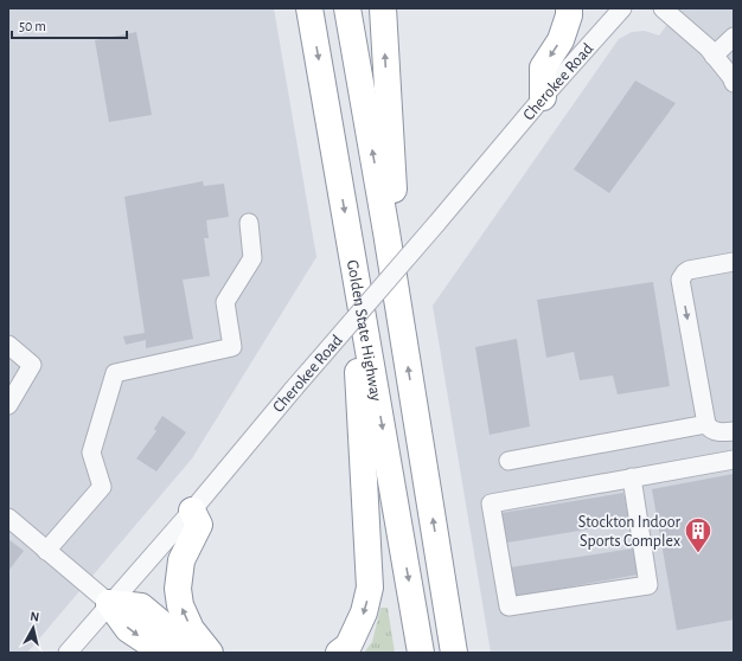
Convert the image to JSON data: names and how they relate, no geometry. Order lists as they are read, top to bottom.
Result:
{
  "streets": {
    "highway": ["Golden State Highway"],
    "street": ["Cherokee Road"]
  },
  "places": {
    "building": ["Stockton Indoor Sports Complex"]
  },
  "scale_bar": "50 m",
  "north": "top"
}
